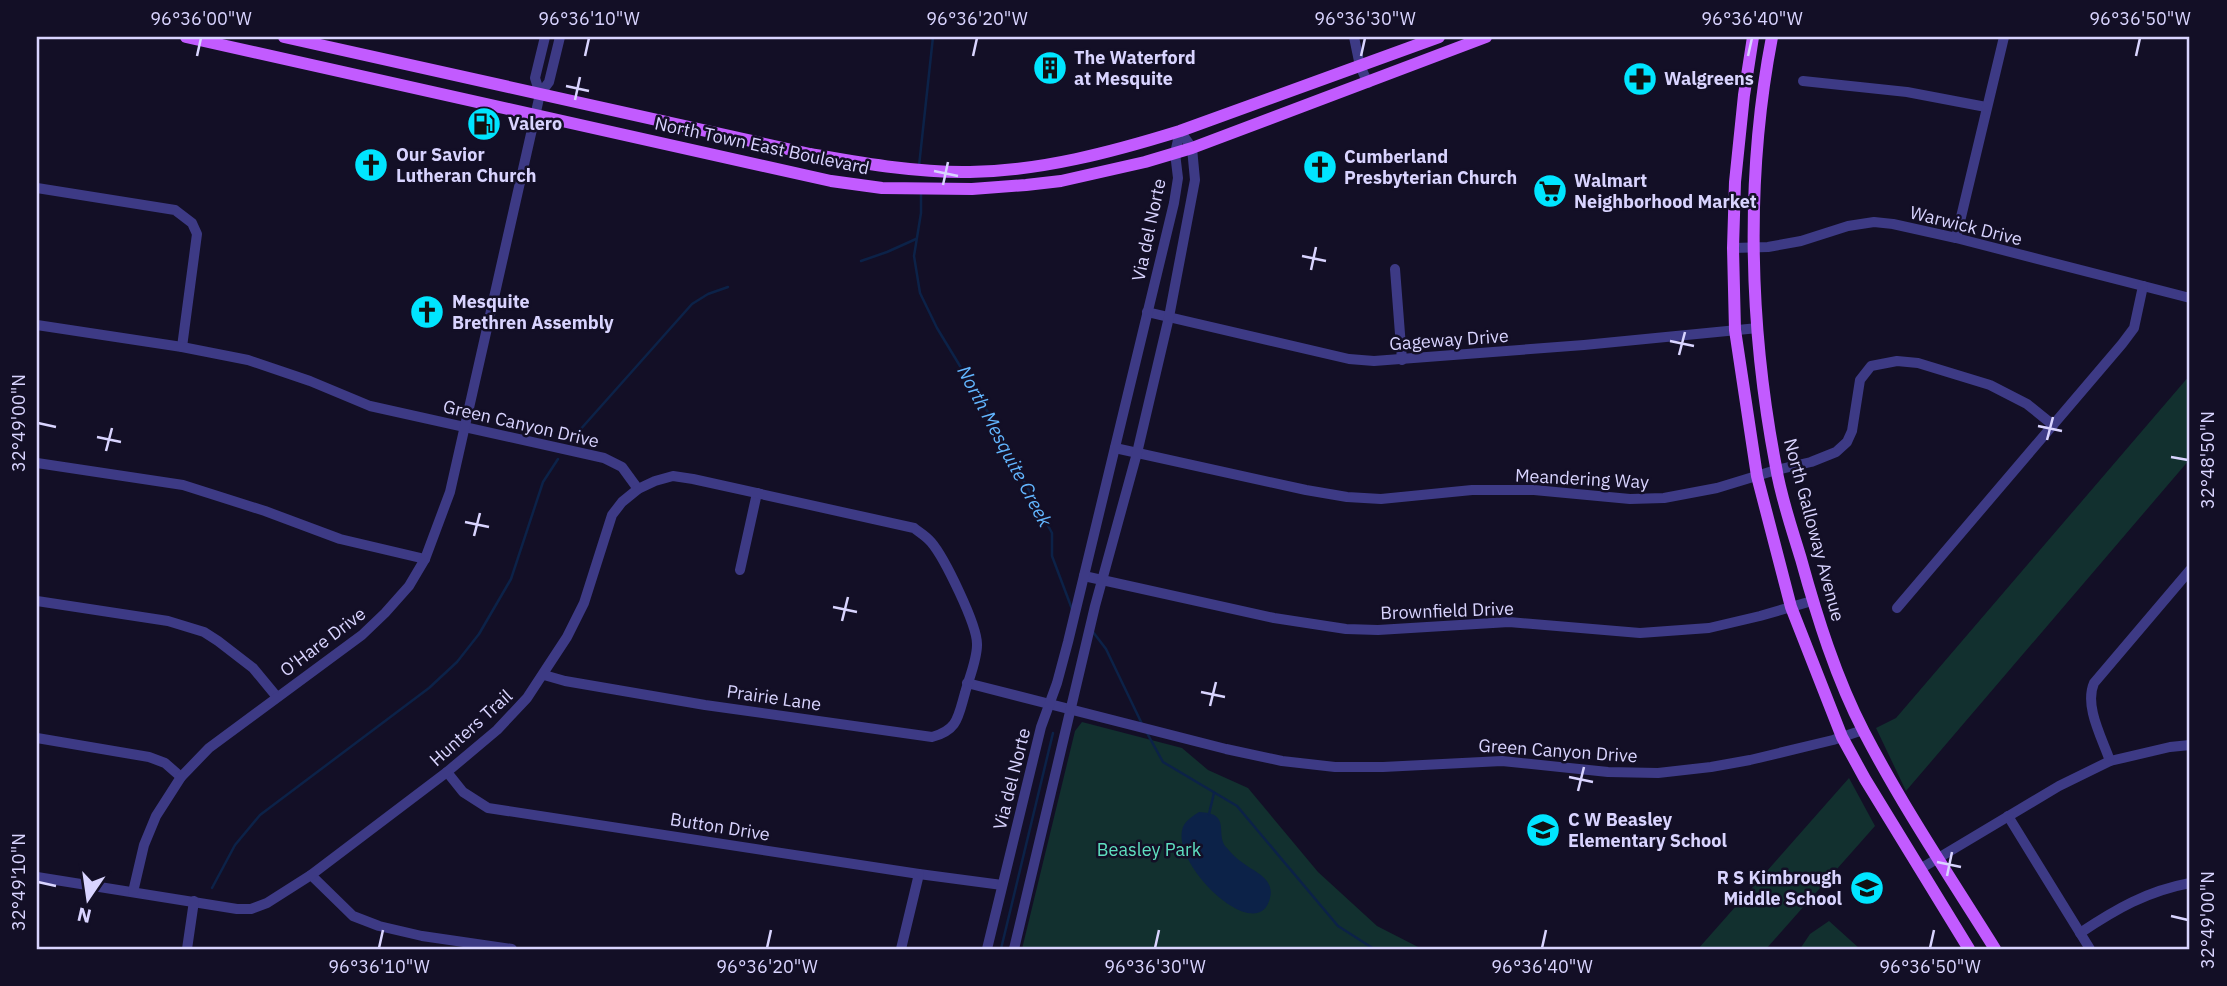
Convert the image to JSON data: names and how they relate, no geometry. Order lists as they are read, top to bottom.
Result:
{
  "streets": {
    "main road": ["North Town East Boulevard", "North Galloway Avenue"],
    "street": [
      "Warwick Drive",
      "Via del Norte",
      "Gageway Drive",
      "Green Canyon Drive",
      "Meandering Way",
      "Brownfield Drive",
      "O'Hare Drive",
      "Prairie Lane",
      "Hunters Trail",
      "Button Drive"
    ]
  },
  "crossings": [
    ["North Town East Boulevard", "Via del Norte"],
    ["North Town East Boulevard", "O'Hare Drive"],
    ["Warwick Drive", "North Galloway Avenue"],
    ["Via del Norte", "Gageway Drive"],
    ["Via del Norte", "Green Canyon Drive"],
    ["Via del Norte", "Meandering Way"],
    ["Via del Norte", "Brownfield Drive"],
    ["Via del Norte", "Button Drive"],
    ["Gageway Drive", "North Galloway Avenue"],
    ["Green Canyon Drive", "North Galloway Avenue"],
    ["Green Canyon Drive", "O'Hare Drive"],
    ["Green Canyon Drive", "Hunters Trail"],
    ["Meandering Way", "North Galloway Avenue"],
    ["North Galloway Avenue", "Brownfield Drive"],
    ["O'Hare Drive", "Hunters Trail"],
    ["Prairie Lane", "Hunters Trail"],
    ["Hunters Trail", "Button Drive"]
  ],
  "water": ["North Mesquite Creek"],
  "parks": ["Beasley Park"],
  "places": {
    "building": ["The Waterford at Mesquite"],
    "pharmacy": ["Walgreens"],
    "fuel station": ["Valero"],
    "church": ["Our Savior Lutheran Church", "Cumberland Presbyterian Church", "Mesquite Brethren Assembly"],
    "supermarket": ["Walmart Neighborhood Market"],
    "school or university": ["C W Beasley Elementary School", "R S Kimbrough Middle School"]
  },
  "north": "bottom",
  "coordinates": [
    "96°36'00\"W",
    "96°36'10\"W",
    "96°36'20\"W",
    "96°36'30\"W",
    "96°36'40\"W",
    "96°36'50\"W",
    "32°49'00\"N",
    "32°48'50\"N",
    "32°49'10\"N"
  ]
}
